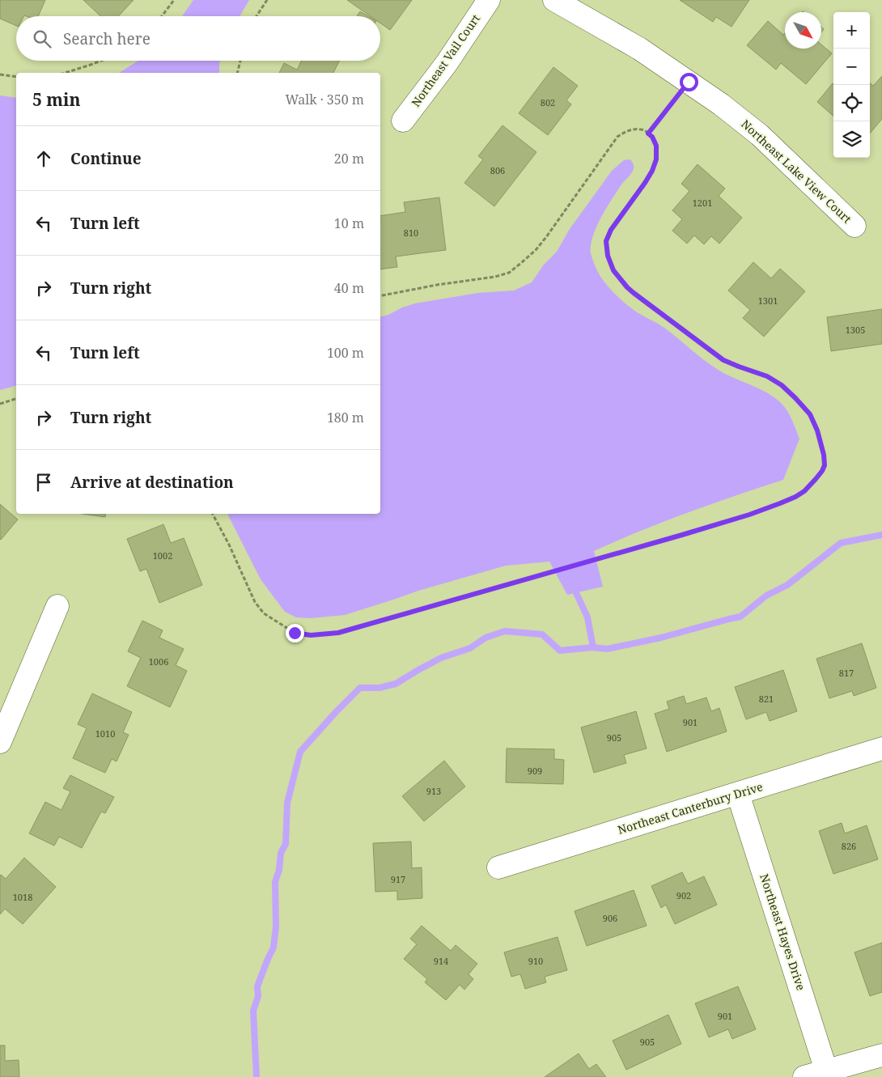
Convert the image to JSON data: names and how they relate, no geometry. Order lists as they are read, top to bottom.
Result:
{
  "streets": {
    "street": [
      "Northeast Vail Court",
      "Northeast Lake View Court",
      "Northeast Canterbury Drive",
      "Northeast Hayes Drive"
    ]
  },
  "crossings": [
    ["Northeast Canterbury Drive", "Northeast Hayes Drive"]
  ],
  "house_numbers": [
    "802",
    "806",
    "1201",
    "810",
    "1301",
    "1305",
    "1002",
    "1006",
    "817",
    "821",
    "901",
    "1010",
    "905",
    "909",
    "913",
    "826",
    "917",
    "902",
    "1018",
    "906",
    "914",
    "910",
    "901",
    "905"
  ],
  "north": "bottom right",
  "page": {
    "map_buttons": ["+", "−"],
    "search": "Search here",
    "heading": ["5 min", "Walk · 350 m"],
    "list": [
      ["Continue", "20 m"],
      ["Turn left", "10 m"],
      ["Turn right", "40 m"],
      ["Turn left", "100 m"],
      ["Turn right", "180 m"],
      "Arrive at destination"
    ]
  }
}
